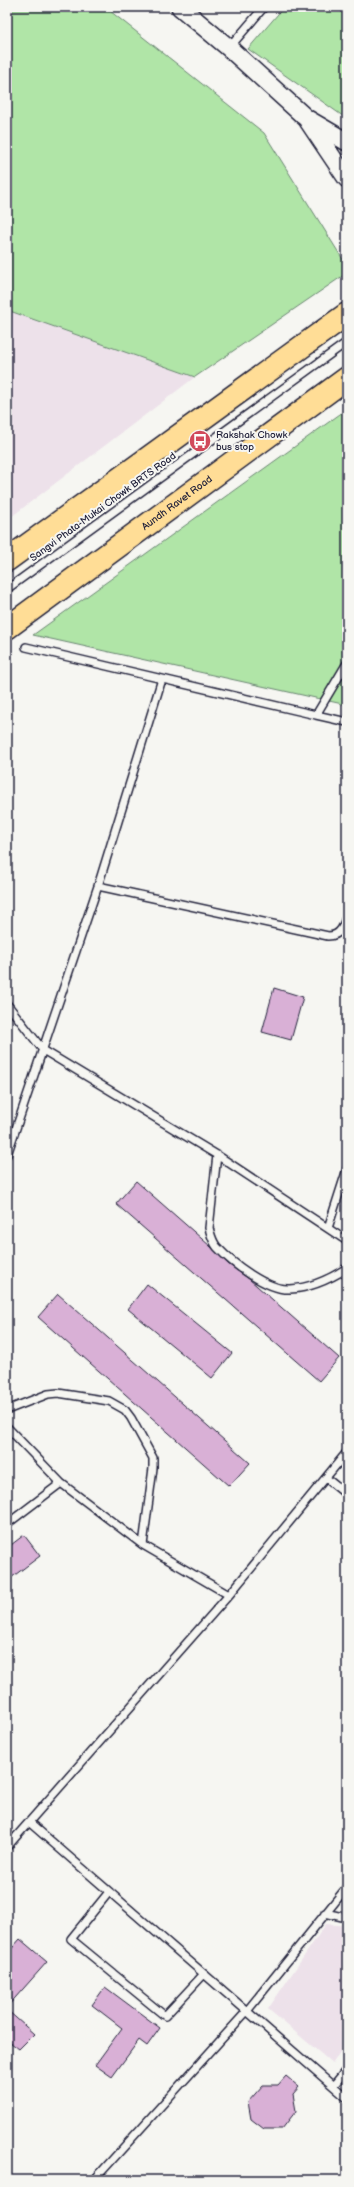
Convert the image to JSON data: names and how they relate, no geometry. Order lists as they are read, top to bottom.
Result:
{
  "streets": {
    "main road": ["Aundh Ravet Road"],
    "lane": ["Sangvi Phata-Mukai Chowk BRTS Road"]
  },
  "places": {
    "bus stop": ["Rakshak Chowk bus stop"]
  }
}
